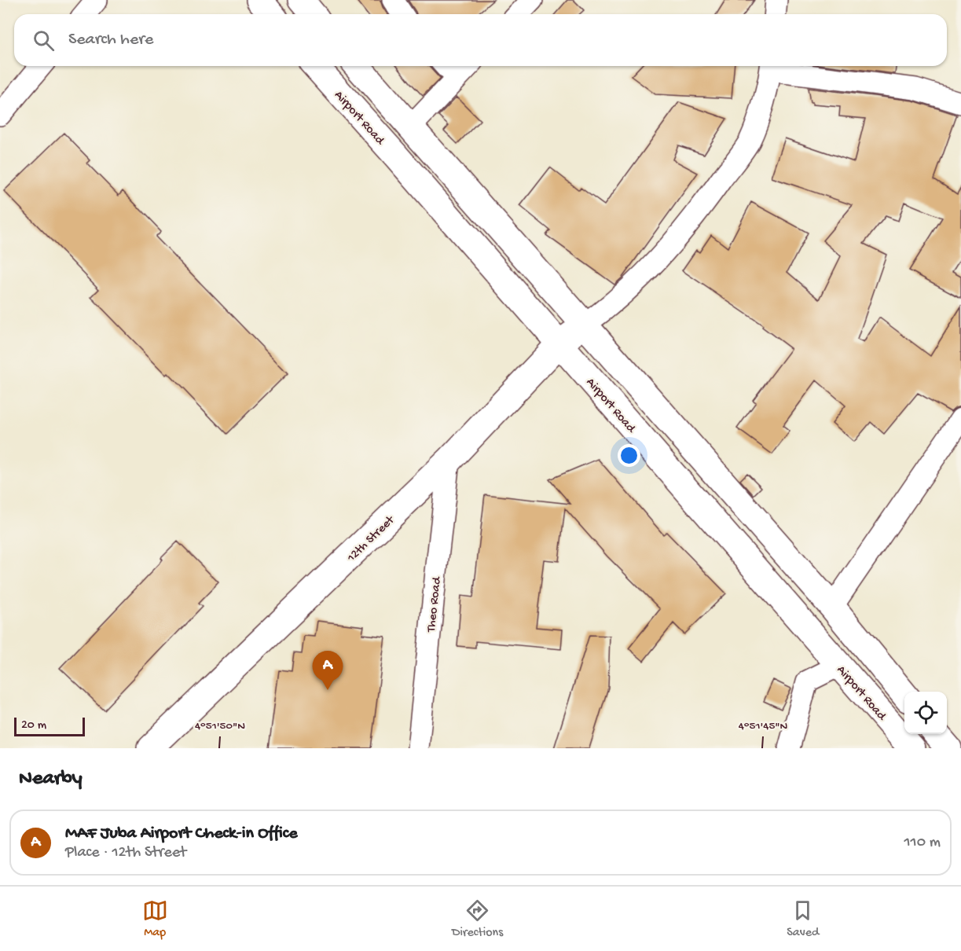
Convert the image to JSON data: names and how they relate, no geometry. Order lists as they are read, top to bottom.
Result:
{
  "streets": {
    "main road": ["Airport Road", "12th Street"],
    "street": ["Theo Road"]
  },
  "crossings": [
    ["Airport Road", "12th Street"],
    ["12th Street", "Theo Road"]
  ],
  "scale_bar": "20 m",
  "page": {
    "search": "Search here",
    "pins": "A",
    "scale": "20 m",
    "heading": "Nearby",
    "list": [
      {
        "mark": "A",
        "name": "MAF Juba Airport Check-in Office",
        "note": "Place · 12th Street",
        "value": "110 m"
      }
    ],
    "nav": ["Map", "Directions", "Saved"]
  },
  "coordinates": ["4°51'50\"N", "4°51'45\"N"]
}
